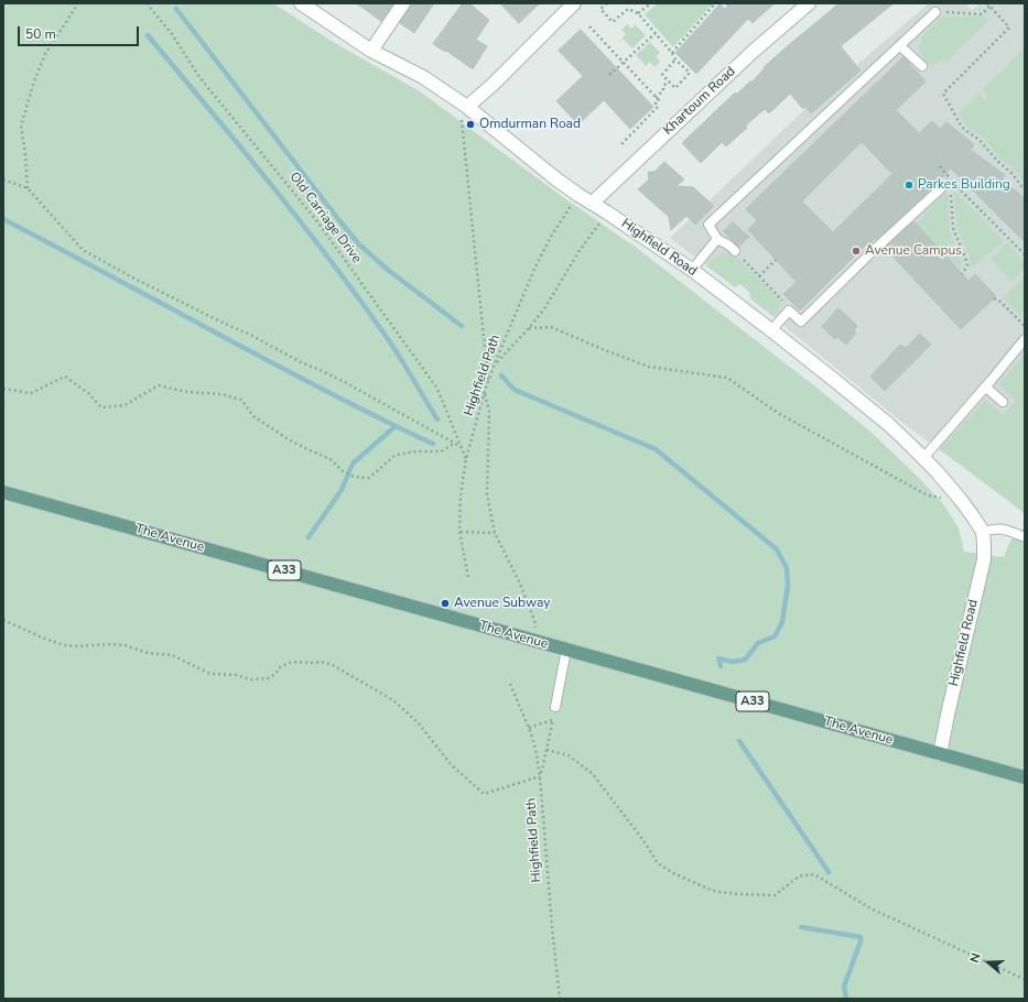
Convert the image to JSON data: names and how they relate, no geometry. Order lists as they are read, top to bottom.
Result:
{
  "streets": {
    "main road": ["The Avenue", "A33"],
    "street": ["Khartoum Road", "Highfield Road"],
    "path": ["Old Carriage Drive", "Highfield Path"]
  },
  "crossings": [
    ["Khartoum Road", "Highfield Road"],
    ["Old Carriage Drive", "Highfield Path"],
    ["Highfield Road", "Highfield Path"],
    ["Highfield Road", "The Avenue"]
  ],
  "places": [
    "Omdurman Road",
    "Parkes Building",
    "Avenue Campus",
    "Avenue Subway"
  ],
  "scale_bar": "50 m",
  "north": "left"
}
